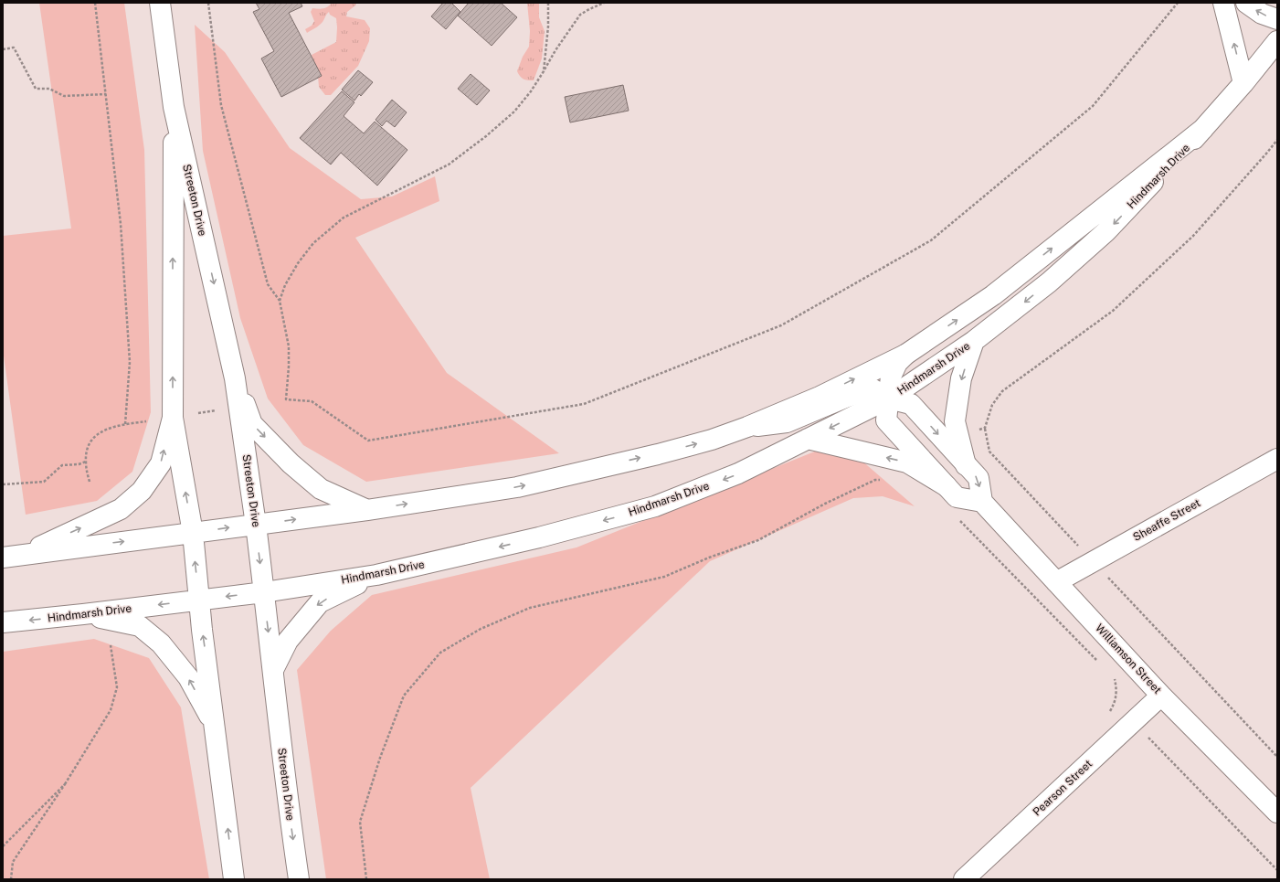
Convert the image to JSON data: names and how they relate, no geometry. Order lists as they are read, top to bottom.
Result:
{
  "streets": {
    "main road": [
      "Hindmarsh Drive",
      "Streeton Drive",
      "Sheaffe Street",
      "Williamson Street",
      "Pearson Street"
    ]
  },
  "crossings": [
    ["Hindmarsh Drive", "Streeton Drive"],
    ["Sheaffe Street", "Williamson Street"],
    ["Williamson Street", "Pearson Street"]
  ]
}
